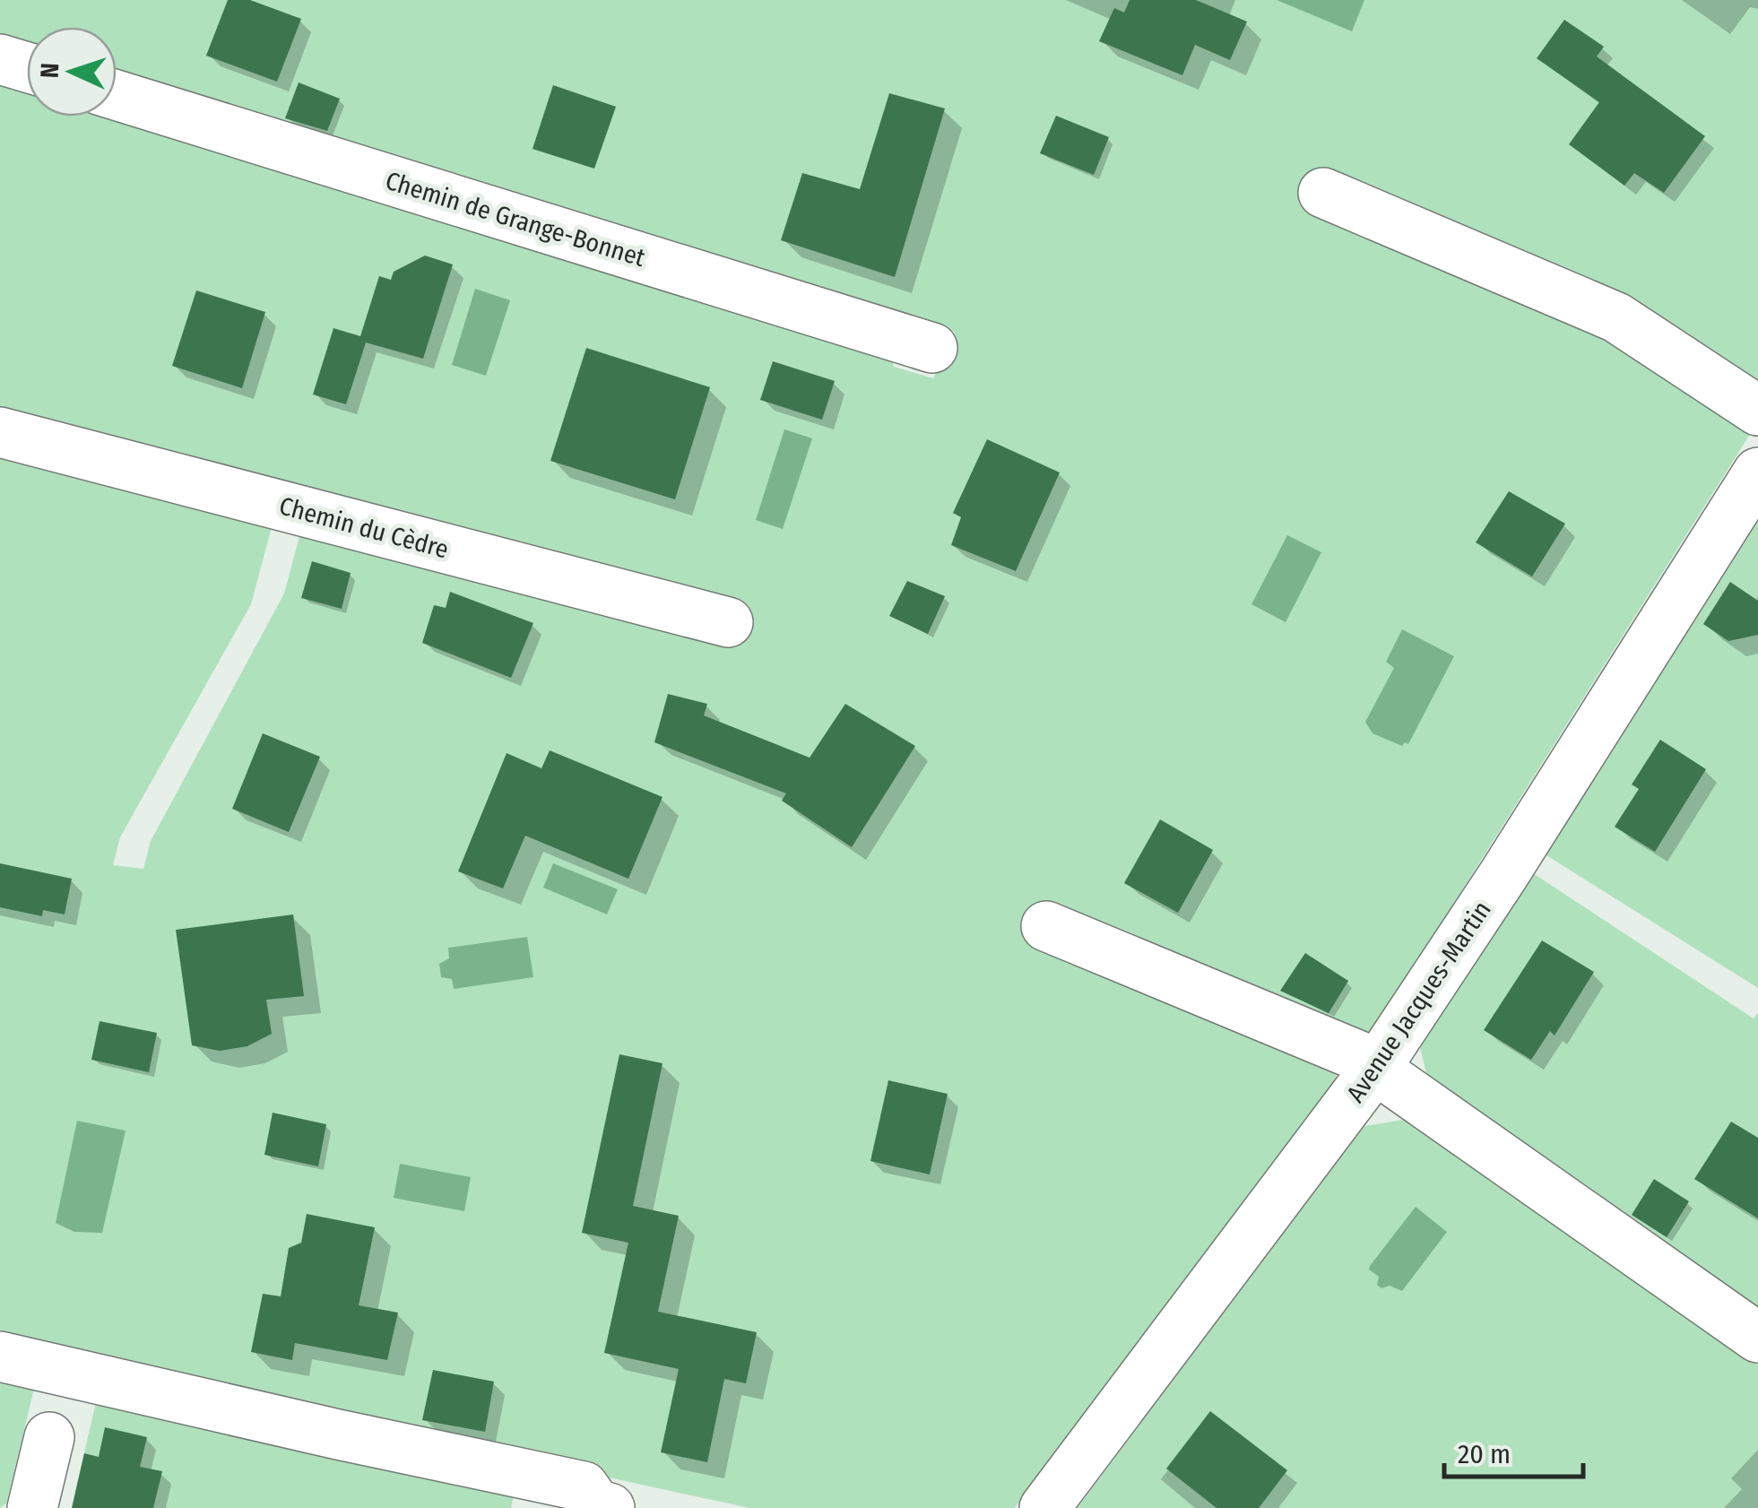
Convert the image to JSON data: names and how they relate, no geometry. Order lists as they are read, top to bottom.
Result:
{
  "streets": {
    "street": ["Chemin de Grange-Bonnet", "Chemin du Cèdre", "Avenue Jacques-Martin"]
  },
  "scale_bar": "20 m",
  "north": "left"
}
